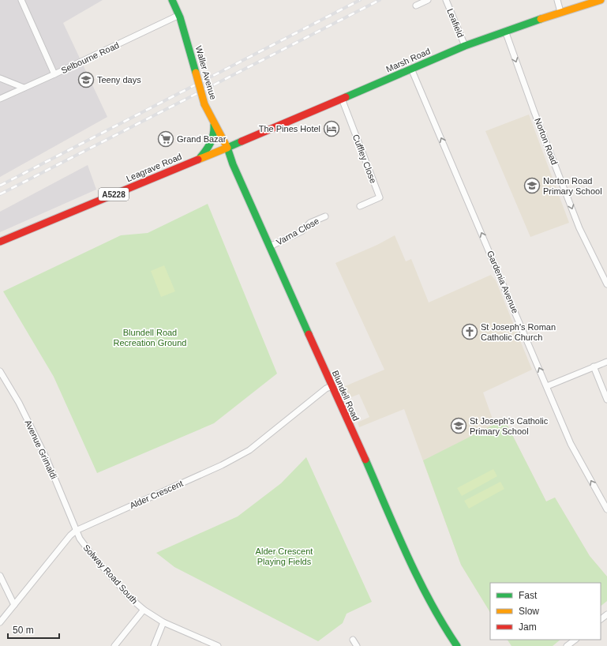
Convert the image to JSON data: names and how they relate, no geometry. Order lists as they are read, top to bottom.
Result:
{
  "streets": {
    "main road": [
      "Marsh Road",
      "Waller Avenue",
      "Leagrave Road",
      "A5228",
      "Blundell Road"
    ],
    "street": [
      "Leafield",
      "Selbourne Road",
      "Norton Road",
      "Cuffley Close",
      "Varna Close",
      "Gardenia Avenue",
      "Avenue Grimaldi",
      "Alder Crescent",
      "Solway Road South"
    ]
  },
  "crossings": [
    ["Leafield", "Marsh Road"],
    ["Selbourne Road", "Waller Avenue"],
    ["Marsh Road", "Waller Avenue"],
    ["Marsh Road", "Norton Road"],
    ["Marsh Road", "Cuffley Close"],
    ["Marsh Road", "Leagrave Road"],
    ["Marsh Road", "Gardenia Avenue"],
    ["Marsh Road", "Blundell Road"],
    ["Waller Avenue", "Leagrave Road"],
    ["Waller Avenue", "Blundell Road"],
    ["Leagrave Road", "Blundell Road"],
    ["Varna Close", "Blundell Road"],
    ["Blundell Road", "Alder Crescent"],
    ["Avenue Grimaldi", "Alder Crescent"],
    ["Avenue Grimaldi", "Solway Road South"],
    ["Alder Crescent", "Solway Road South"]
  ],
  "one_way": ["Norton Road", "Gardenia Avenue"],
  "parks": ["Blundell Road Recreation Ground", "Alder Crescent Playing Fields"],
  "places": {
    "school or university": ["Teeny days", "Norton Road Primary School", "St Joseph's Catholic Primary School"],
    "hotel": ["The Pines Hotel"],
    "supermarket": ["Grand Bazar"],
    "church": ["St Joseph's Roman Catholic Church"]
  },
  "legend": ["Fast", "Slow", "Jam"],
  "scale_bar": "50 m"
}
